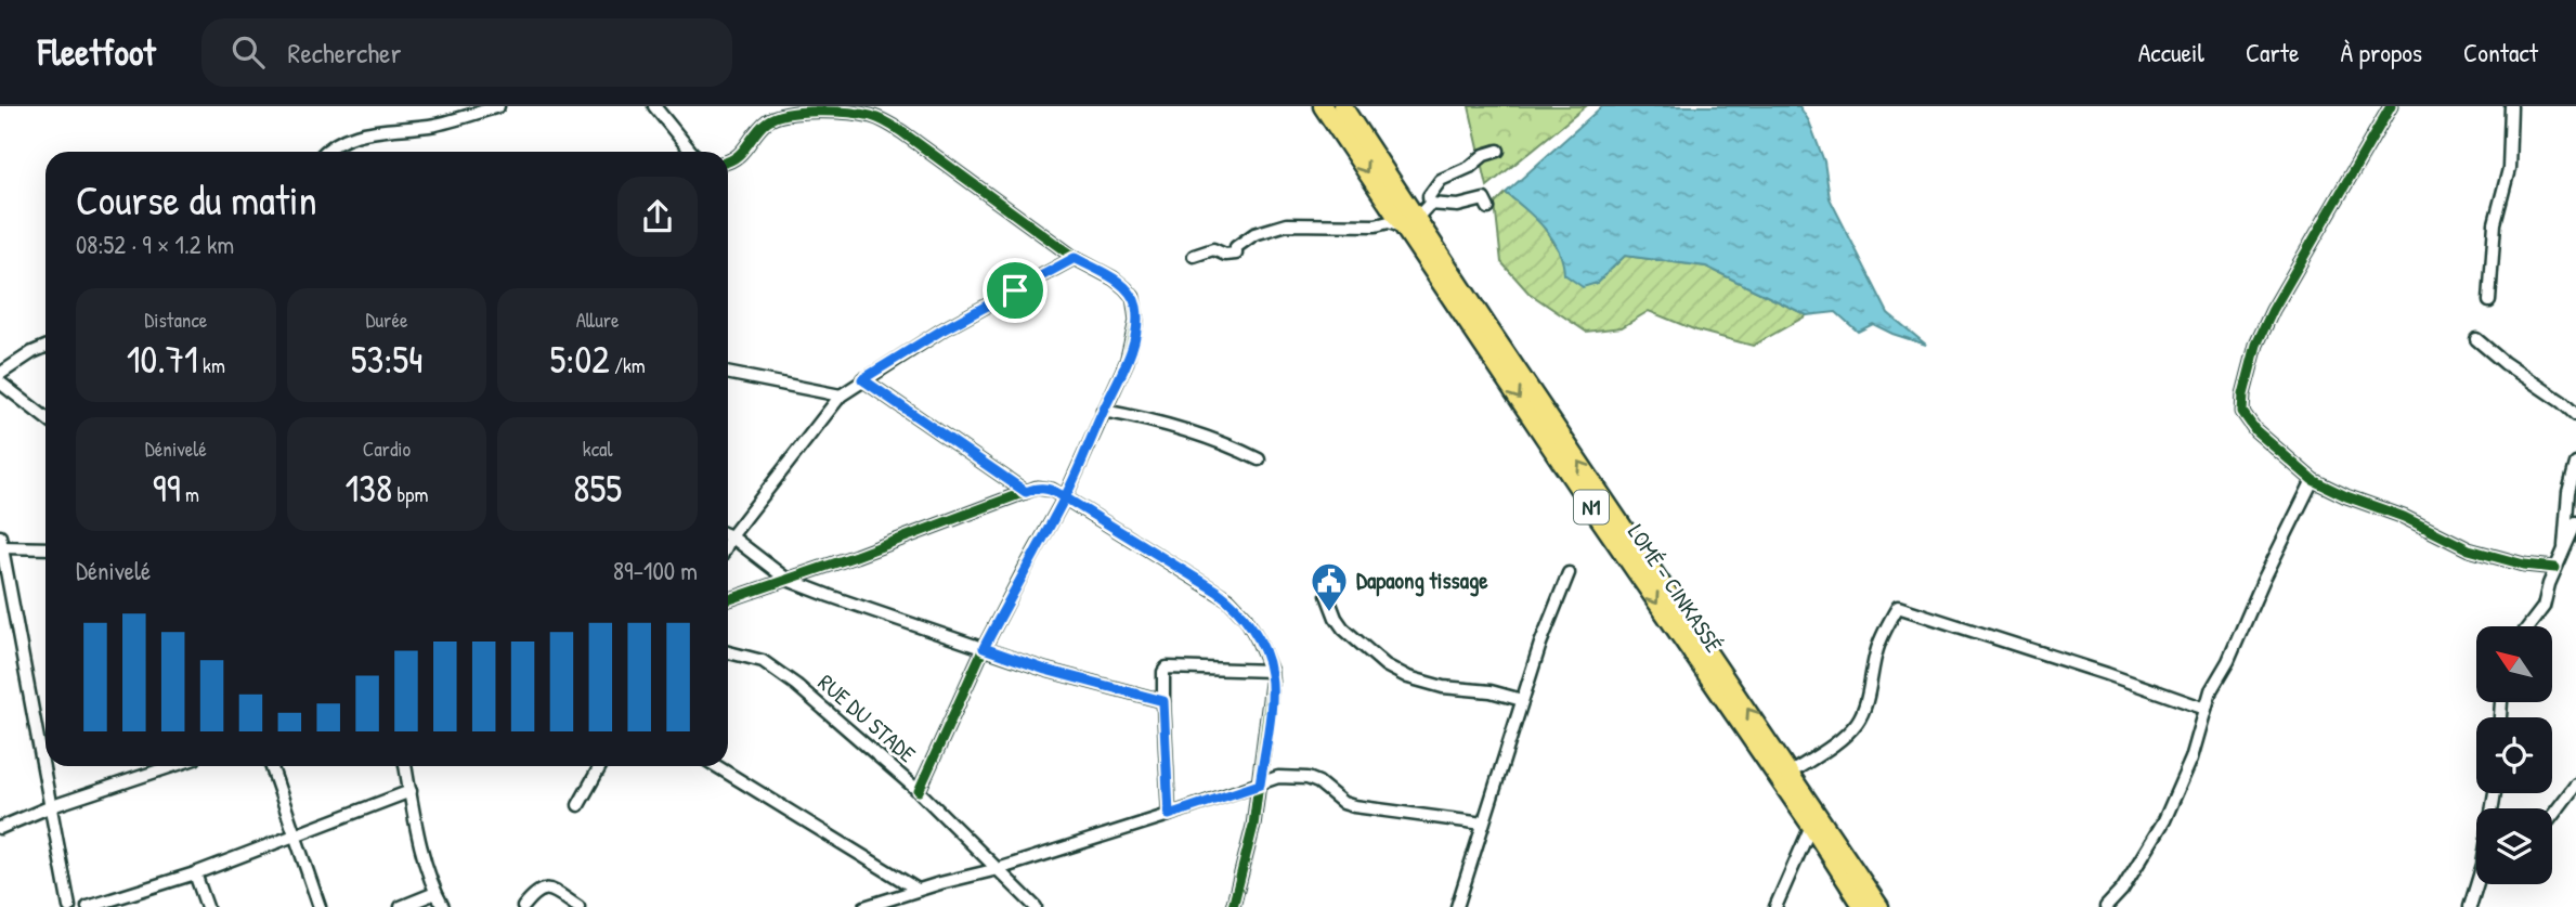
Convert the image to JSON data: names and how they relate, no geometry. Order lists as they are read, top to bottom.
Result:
{
  "streets": {
    "highway": ["N1", "LOMÉ - CINKASSÉ"],
    "street": ["RUE DU STADE"]
  },
  "places": {
    "public building": ["Dapaong tissage"]
  },
  "north": "top left",
  "page": {
    "header": "Fleetfoot",
    "search": "Rechercher",
    "nav": [
      "Accueil",
      "Carte",
      "À propos",
      "Contact"
    ],
    "heading": ["Course du matin", "08:52 · 9 × 1.2 km"],
    "stats": [
      ["Distance", "10.71 km"],
      ["Durée", "53:54"],
      ["Allure", "5:02 /km"],
      ["Dénivelé", "99 m"],
      ["Cardio", "138 bpm"],
      ["kcal", "855"]
    ],
    "chart": ["Dénivelé", "89–100 m"]
  }
}
